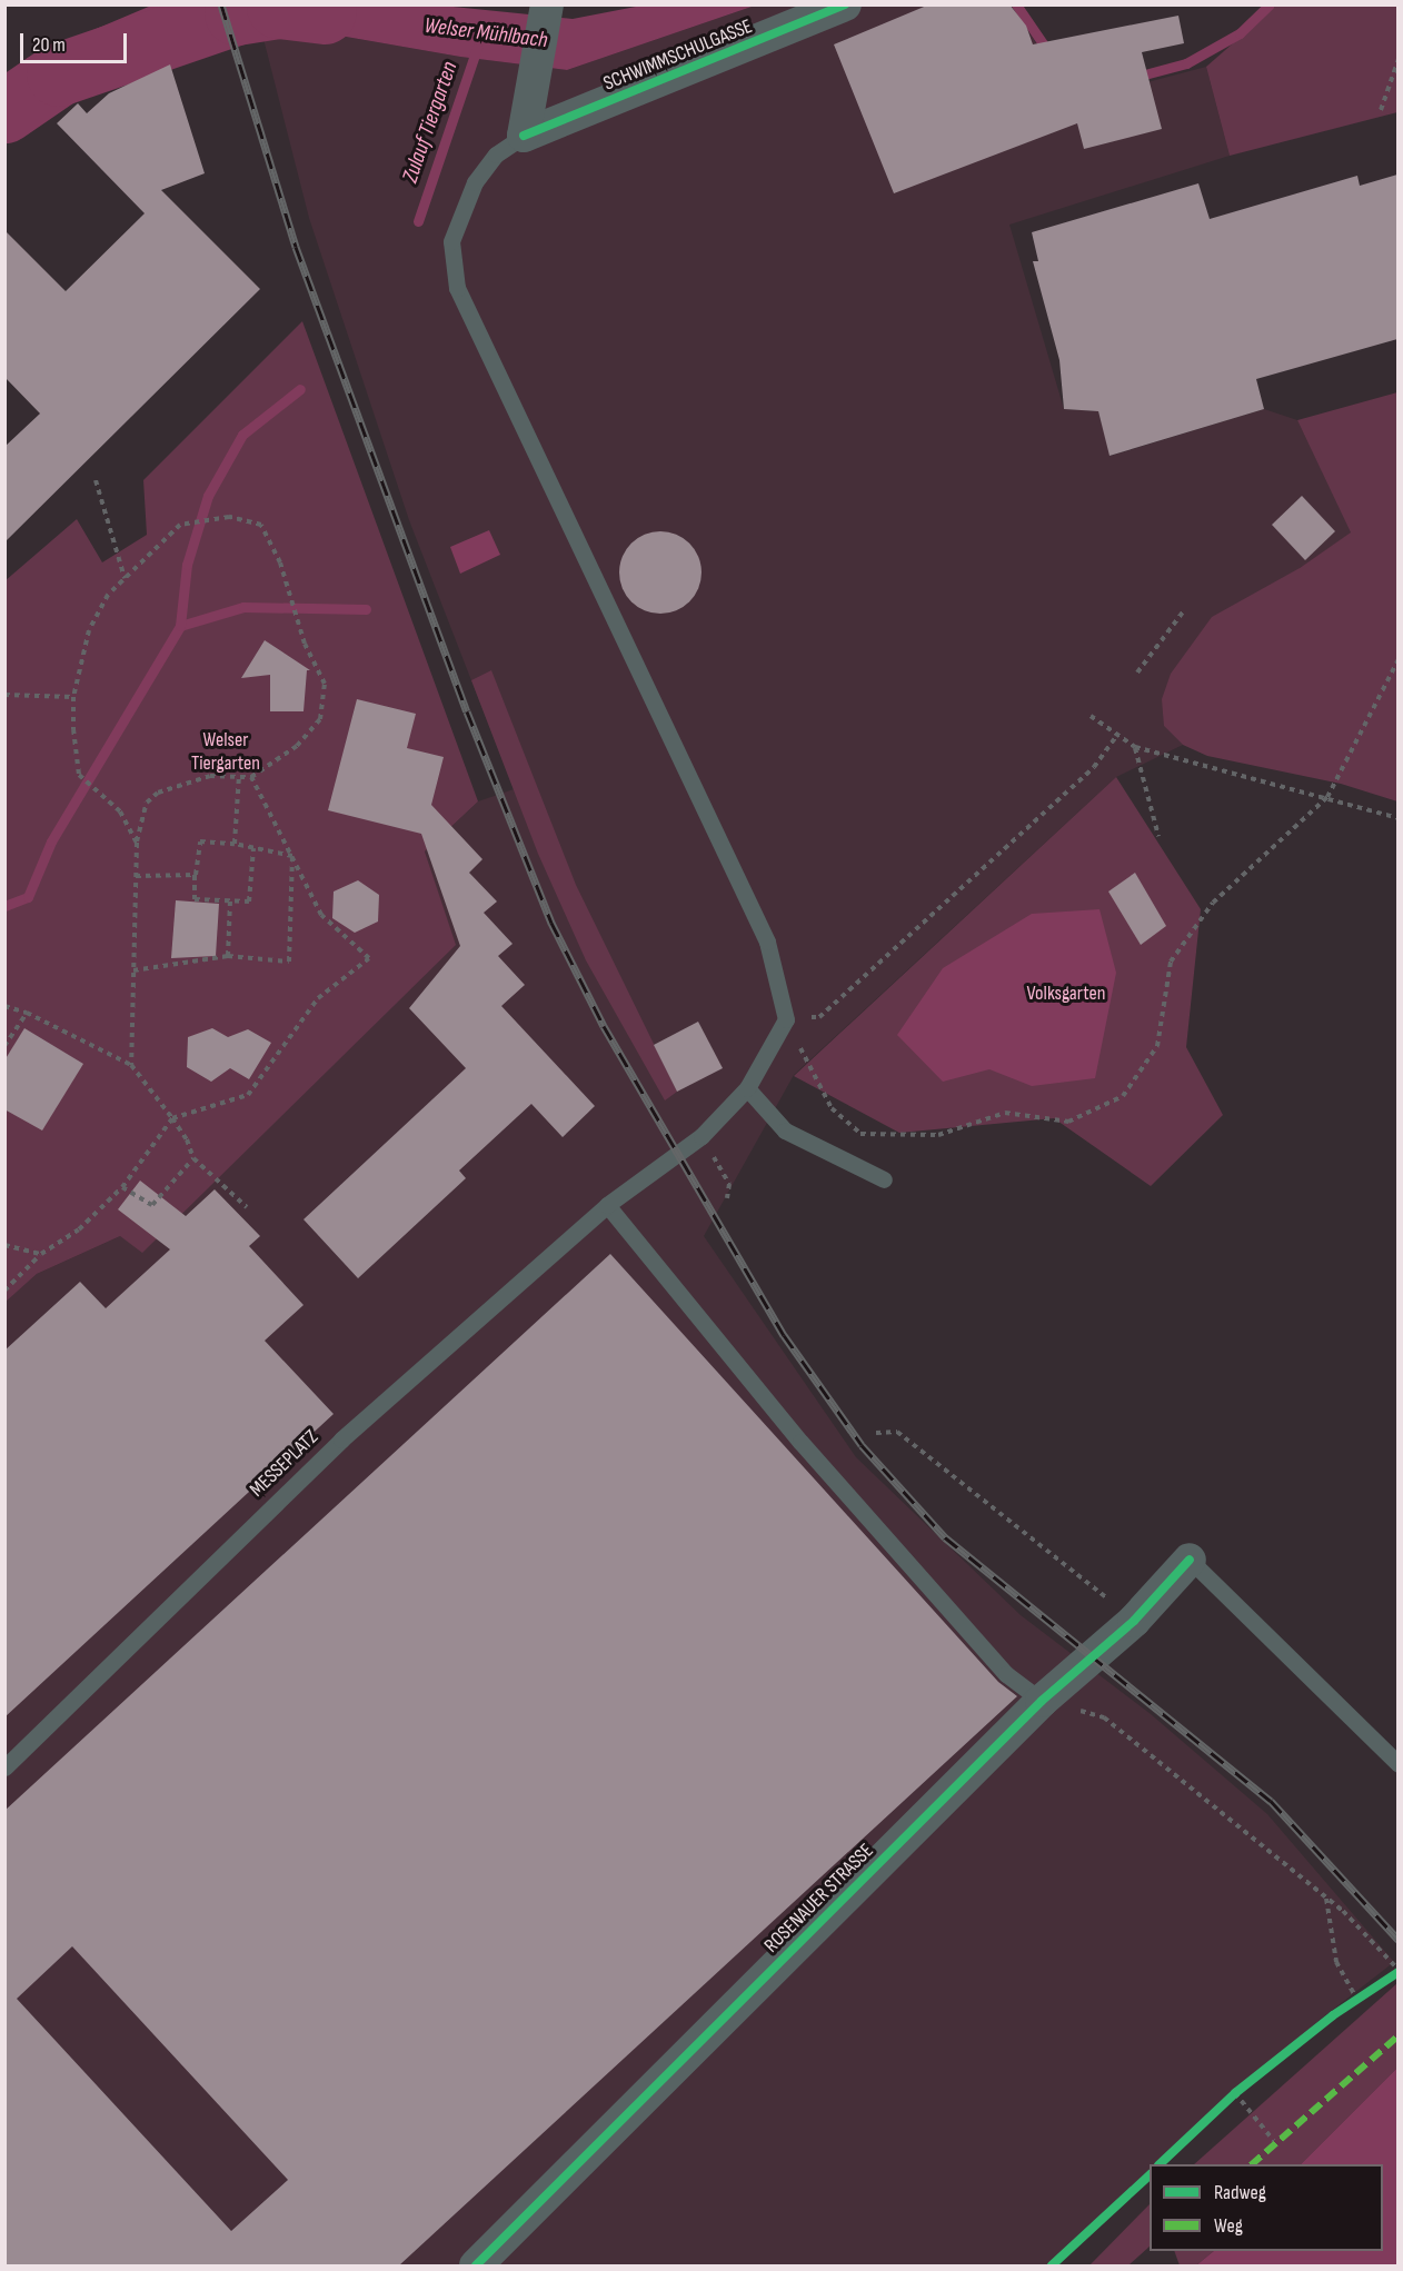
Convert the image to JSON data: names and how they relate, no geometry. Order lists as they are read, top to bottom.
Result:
{
  "streets": {
    "street": ["SCHWIMMSCHULGASSE", "ROSENAUER STRASSE"],
    "lane": ["MESSEPLATZ"]
  },
  "water": ["Welser Mühlbach", "Zulauf Tiergarten"],
  "parks": ["Welser Tiergarten", "Volksgarten"],
  "legend": ["Radweg", "Weg"],
  "scale_bar": "20 m"
}
